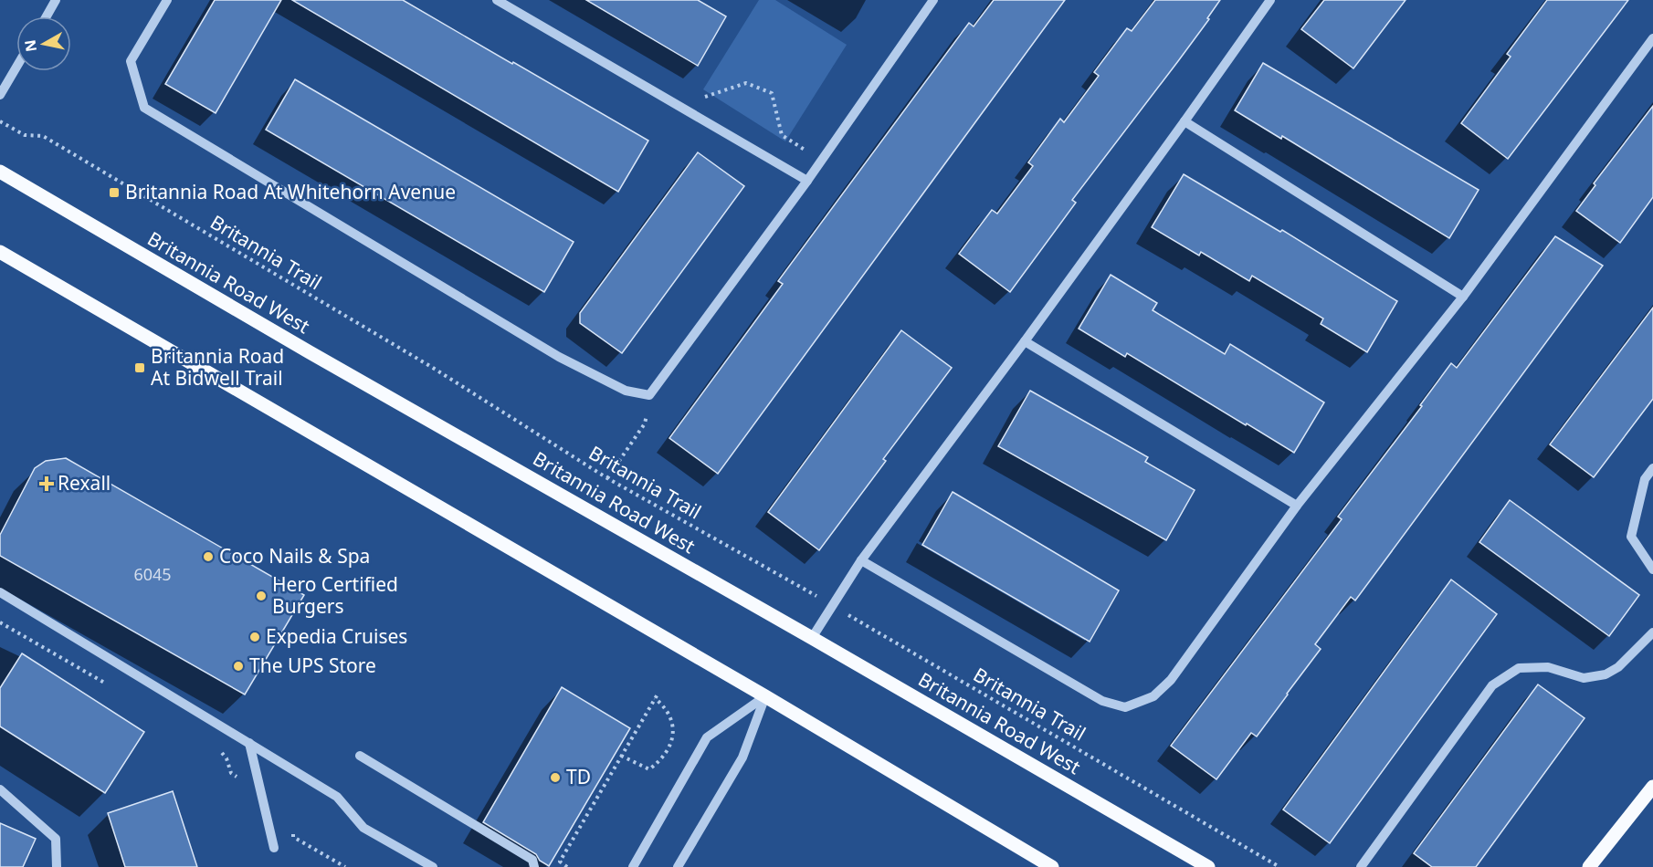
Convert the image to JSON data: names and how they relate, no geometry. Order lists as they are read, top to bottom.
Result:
{
  "streets": {
    "main road": ["Britannia Road West"],
    "path": ["Britannia Trail"]
  },
  "places": {
    "transit": ["Britannia Road At Whitehorn Avenue", "Britannia Road At Bidwell Trail"],
    "health": ["Rexall"],
    "other": [
      "Coco Nails & Spa",
      "Hero Certified Burgers",
      "Expedia Cruises",
      "The UPS Store",
      "TD"
    ]
  },
  "house_numbers": ["6045"],
  "north": "left"
}
